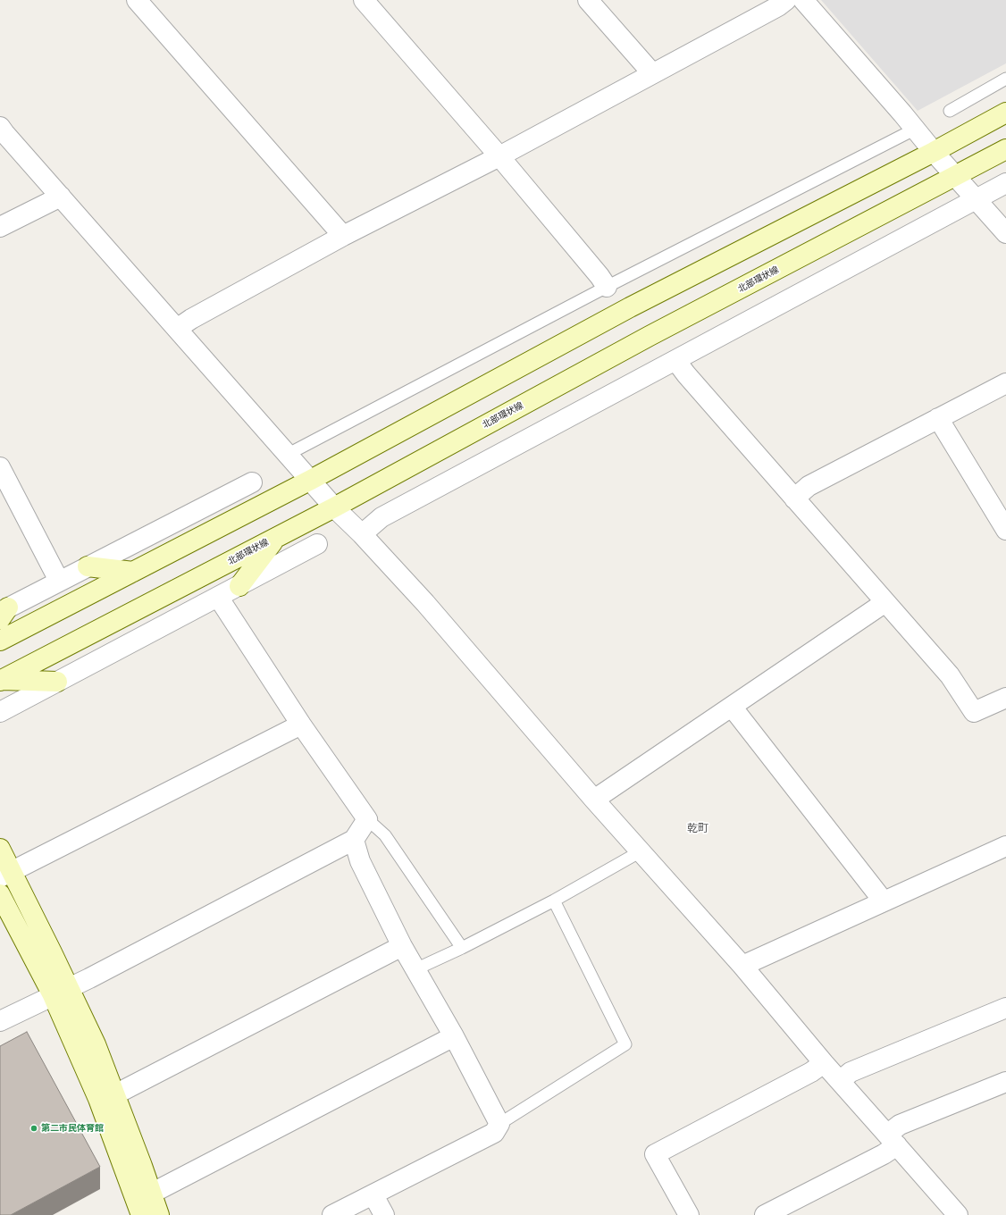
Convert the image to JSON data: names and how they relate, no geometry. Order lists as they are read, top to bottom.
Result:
{
  "streets": {
    "street": ["北部環状線"]
  },
  "districts": ["乾町"],
  "places": ["第二市民体育館"]
}
